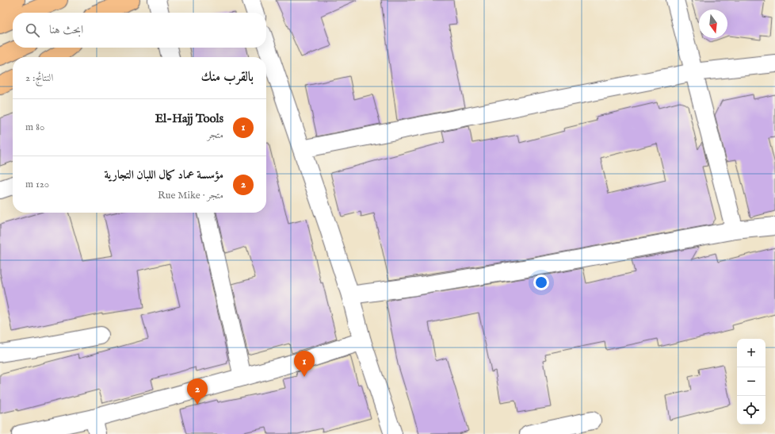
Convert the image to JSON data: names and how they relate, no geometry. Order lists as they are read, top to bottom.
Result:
{
  "north": "bottom",
  "page": {
    "search": "ابحث هنا",
    "heading": ["بالقرب منك", "النتائج: 2"],
    "list": [
      {
        "mark": "1",
        "name": "El-Hajj Tools",
        "note": "متجر",
        "value": "80 m"
      },
      {
        "mark": "2",
        "name": "مؤسسة عماد كمال اللبان التجارية",
        "note": "متجر · Rue Mike",
        "value": "120 m"
      }
    ],
    "map_buttons": ["+", "−"],
    "pins": ["1", "2"]
  }
}
